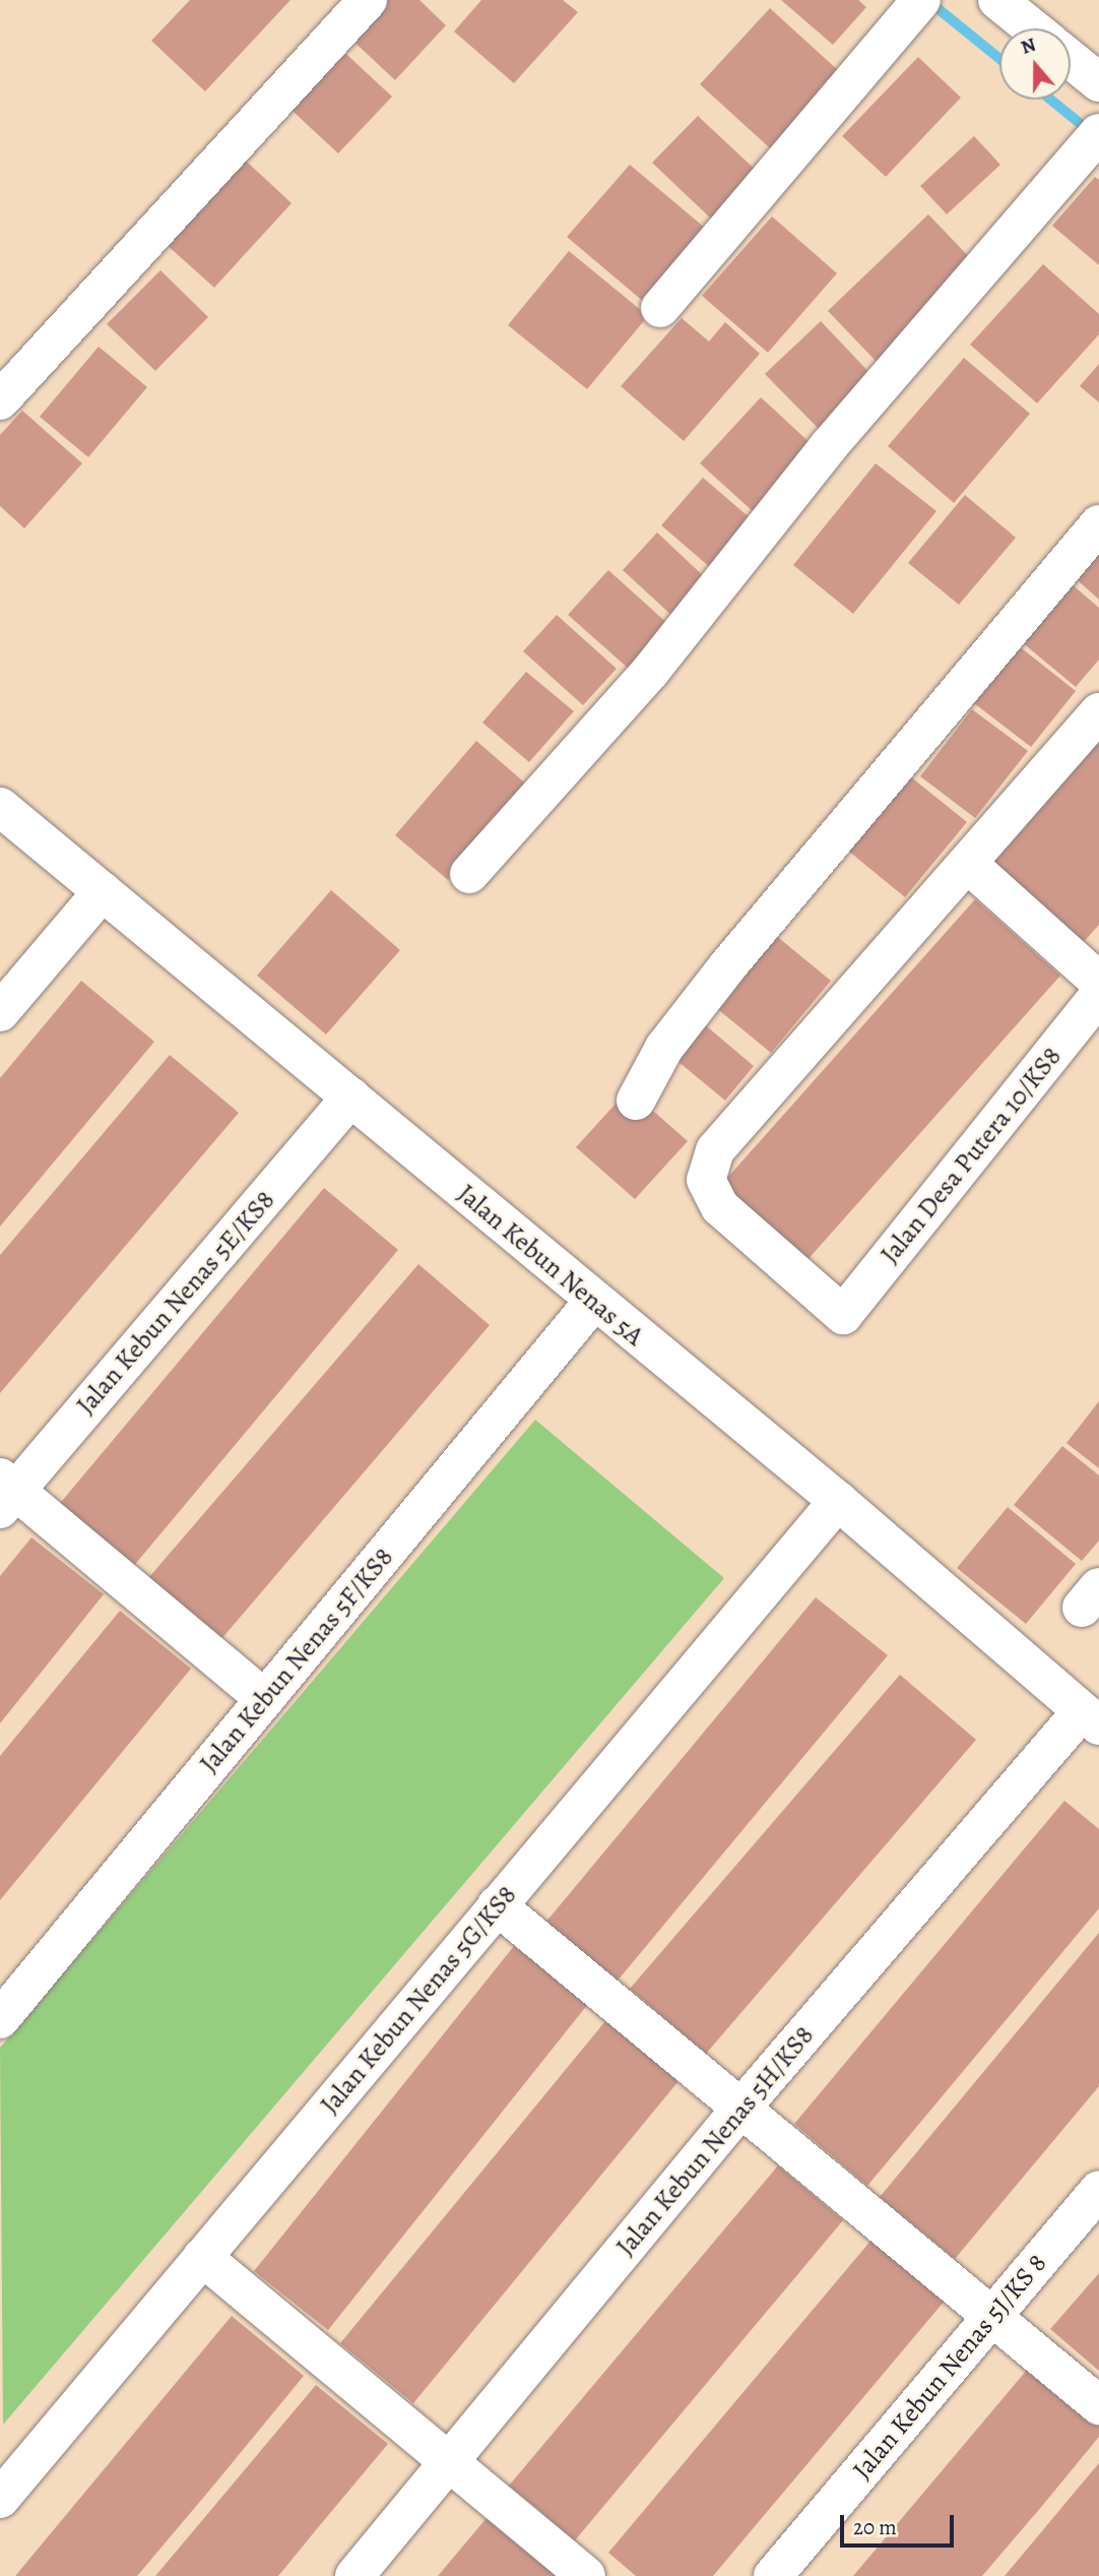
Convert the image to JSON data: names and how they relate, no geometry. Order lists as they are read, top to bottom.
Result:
{
  "streets": {
    "street": [
      "Jalan Desa Putera 10/KS8",
      "Jalan Kebun Nenas 5A",
      "Jalan Kebun Nenas 5E/KS8",
      "Jalan Kebun Nenas 5F/KS8",
      "Jalan Kebun Nenas 5G/KS8",
      "Jalan Kebun Nenas 5H/KS8",
      "Jalan Kebun Nenas 5J/KS 8"
    ]
  },
  "crossings": [
    ["Jalan Kebun Nenas 5A", "Jalan Kebun Nenas 5E/KS8"],
    ["Jalan Kebun Nenas 5A", "Jalan Kebun Nenas 5F/KS8"],
    ["Jalan Kebun Nenas 5A", "Jalan Kebun Nenas 5G/KS8"],
    ["Jalan Kebun Nenas 5A", "Jalan Kebun Nenas 5H/KS8"]
  ],
  "scale_bar": "20 m",
  "north": "top"
}
